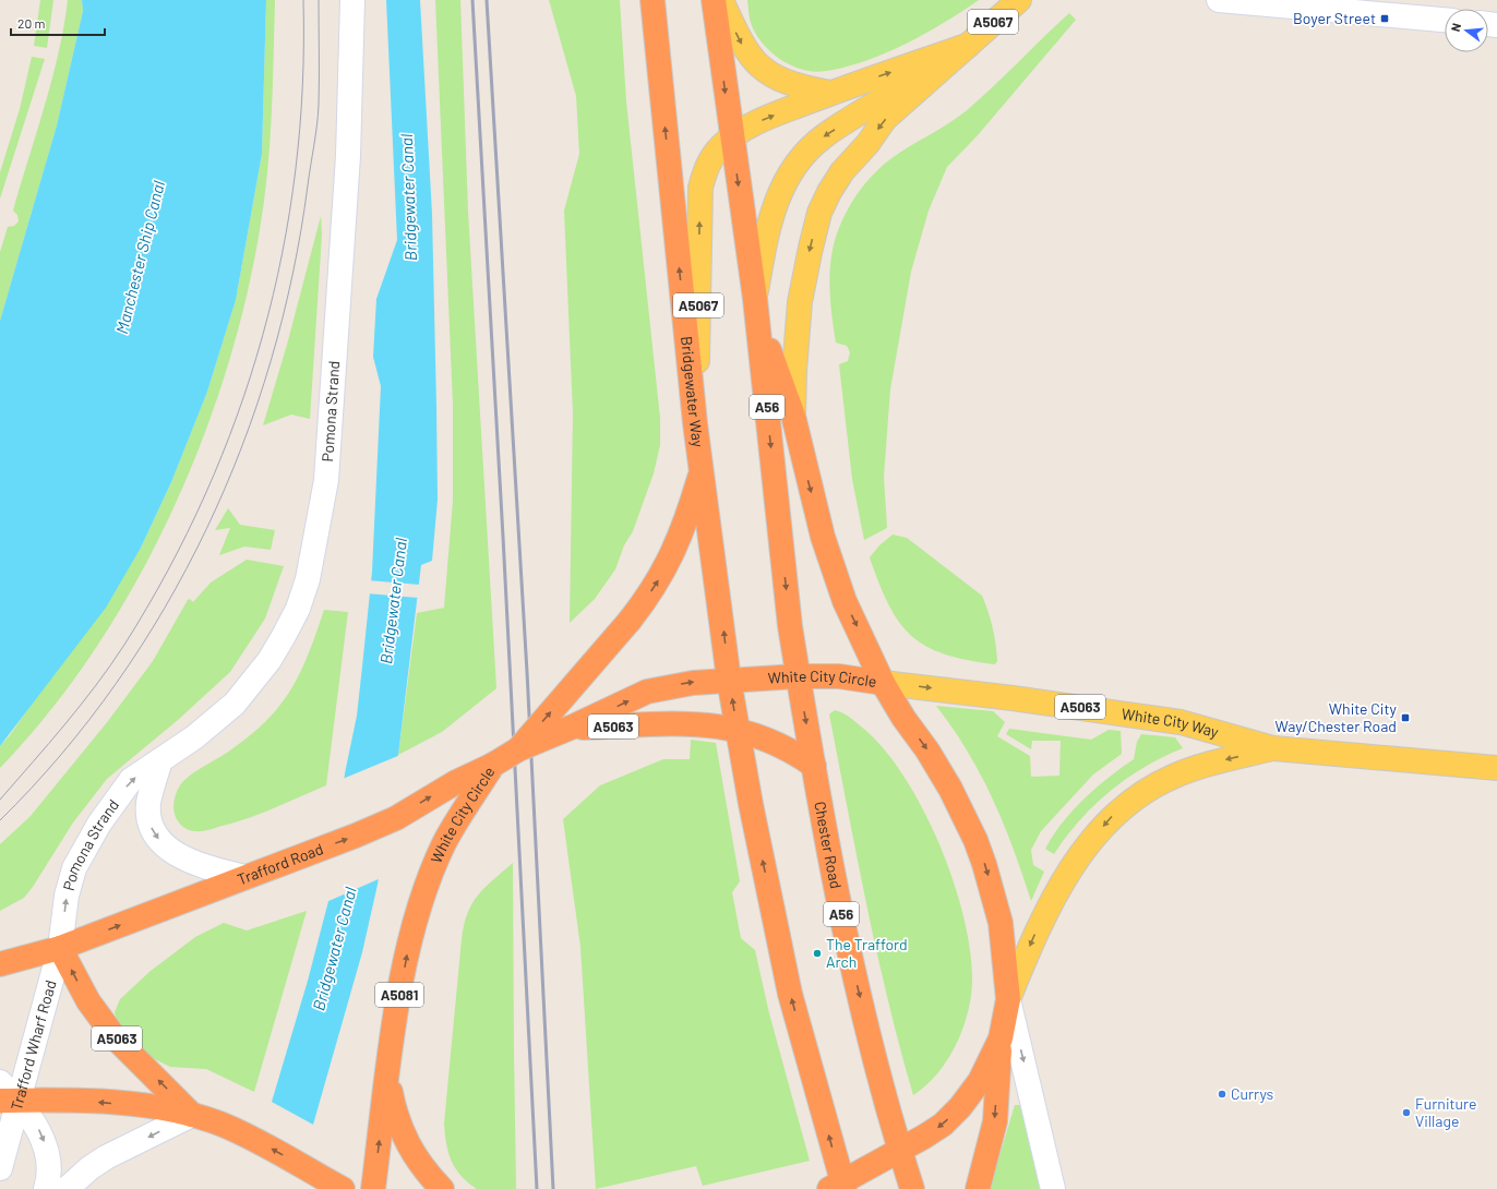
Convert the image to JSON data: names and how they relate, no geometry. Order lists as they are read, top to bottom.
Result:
{
  "streets": {
    "highway": [
      "Bridgewater Way",
      "A56",
      "White City Circle",
      "A5063",
      "Chester Road",
      "Trafford Road",
      "A5081"
    ],
    "main road": ["A5067", "White City Way"],
    "street": ["Pomona Strand", "Trafford Wharf Road"]
  },
  "crossings": [
    ["A5067", "Bridgewater Way"],
    ["A5067", "A56"],
    ["Bridgewater Way", "White City Circle"],
    ["A56", "White City Circle"],
    ["A56", "Chester Road"],
    ["Pomona Strand", "A5063"],
    ["Pomona Strand", "Trafford Road"],
    ["Pomona Strand", "Trafford Wharf Road"],
    ["White City Circle", "A5063"],
    ["White City Circle", "White City Way"],
    ["White City Circle", "Chester Road"],
    ["White City Circle", "Trafford Road"],
    ["A5063", "Chester Road"],
    ["A5063", "Trafford Road"],
    ["A5063", "Trafford Wharf Road"],
    ["Trafford Road", "Trafford Wharf Road"]
  ],
  "one_way": ["Trafford Road"],
  "water": ["Bridgewater Canal", "Manchester Ship Canal"],
  "places": {
    "transit": ["Boyer Street", "White City Way/Chester Road"],
    "other": ["The Trafford Arch", "Currys", "Furniture Village"]
  },
  "scale_bar": "20 m",
  "north": "left"
}
